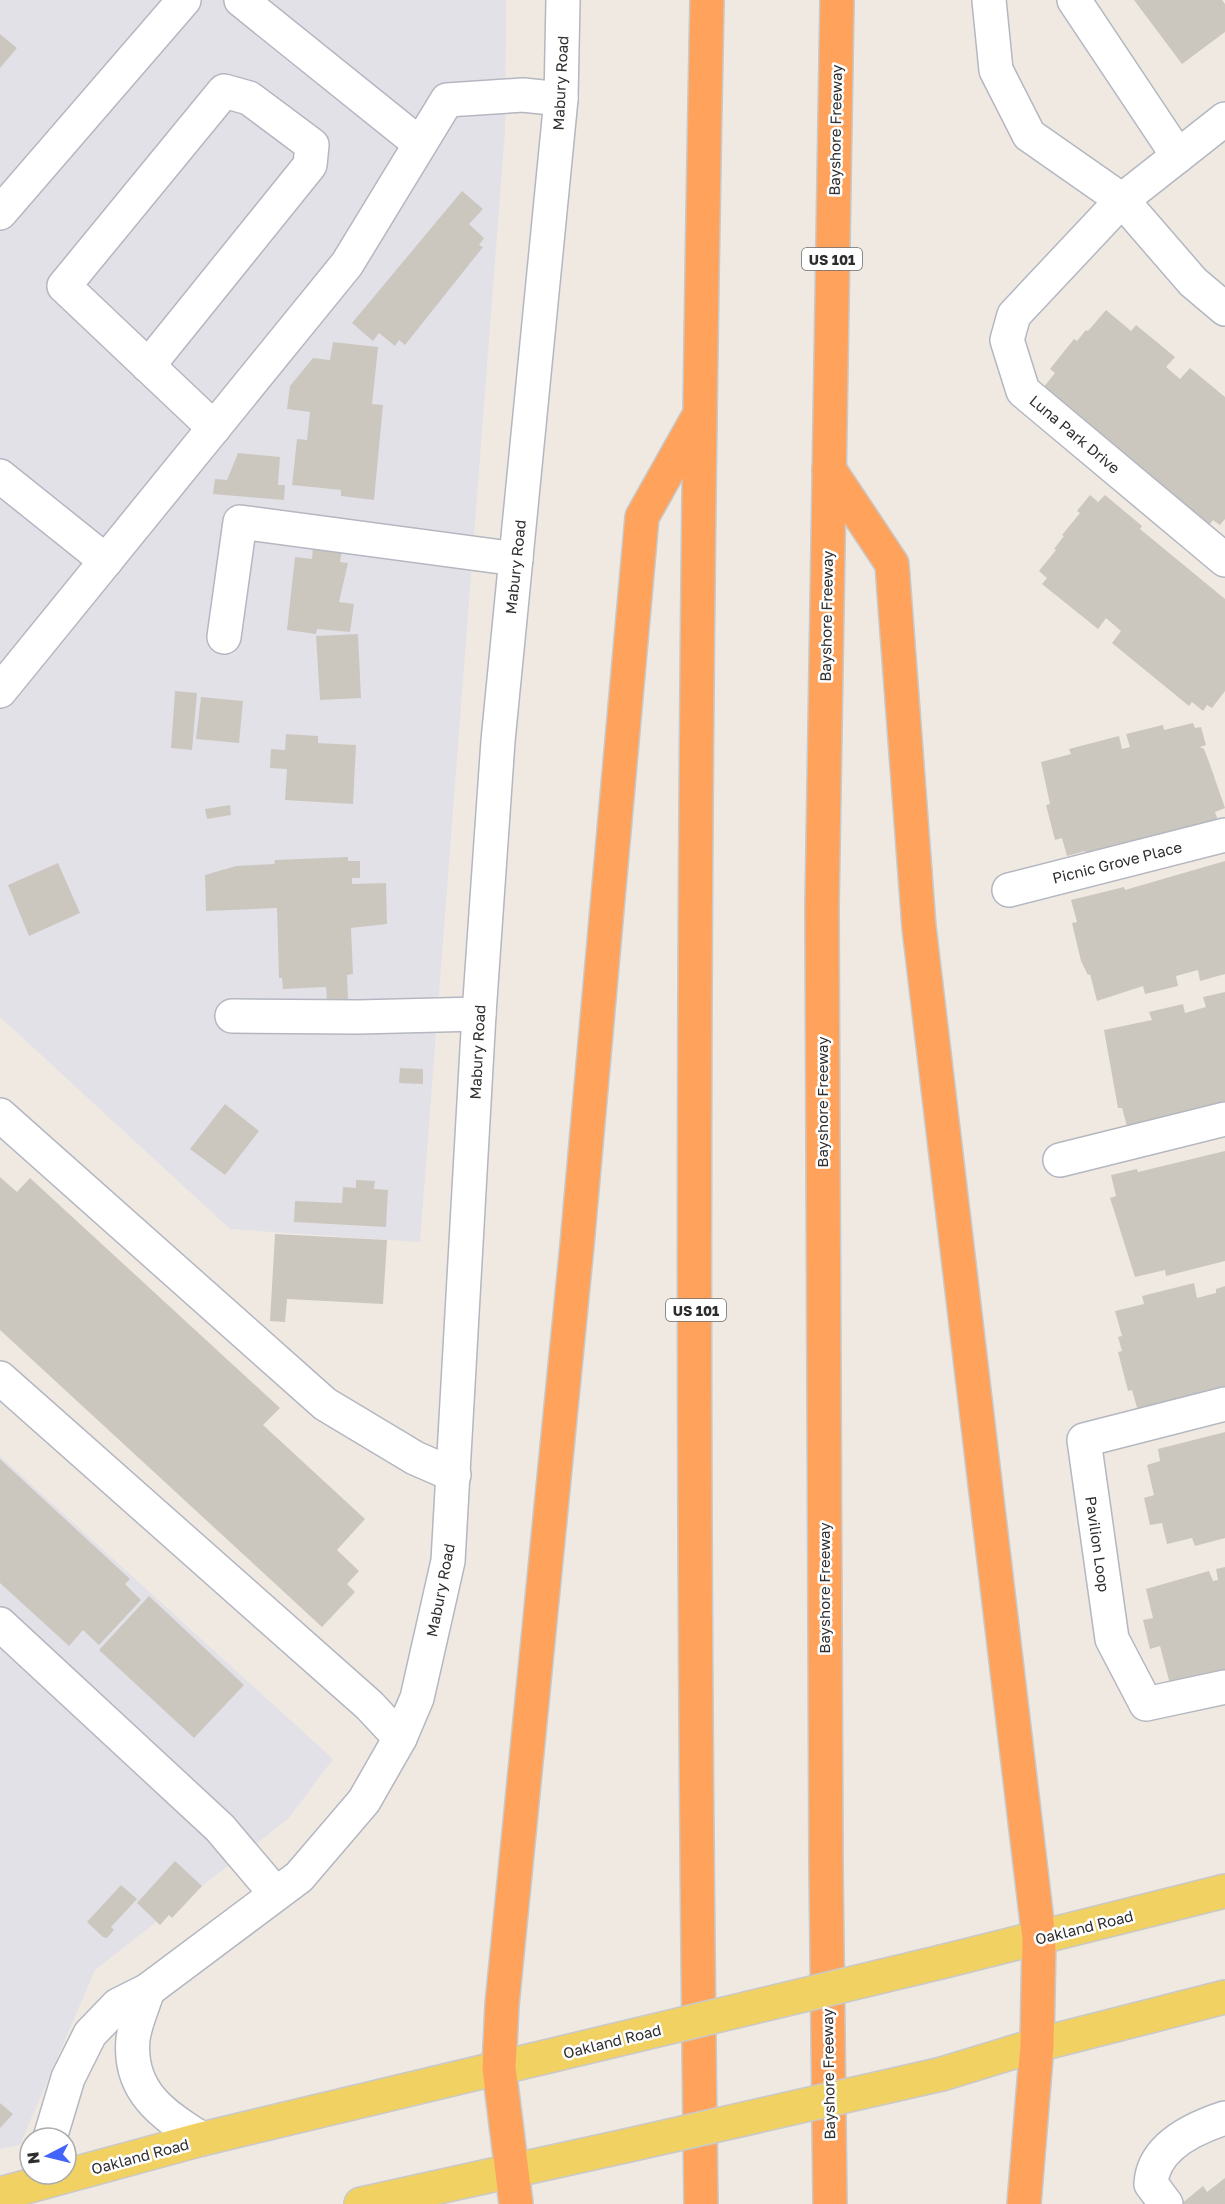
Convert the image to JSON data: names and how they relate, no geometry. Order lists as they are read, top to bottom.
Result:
{
  "streets": {
    "highway": ["Bayshore Freeway", "US 101"],
    "main road": ["Oakland Road"],
    "street": [
      "Mabury Road",
      "Luna Park Drive",
      "Picnic Grove Place",
      "Pavilion Loop"
    ]
  },
  "north": "left"
}
